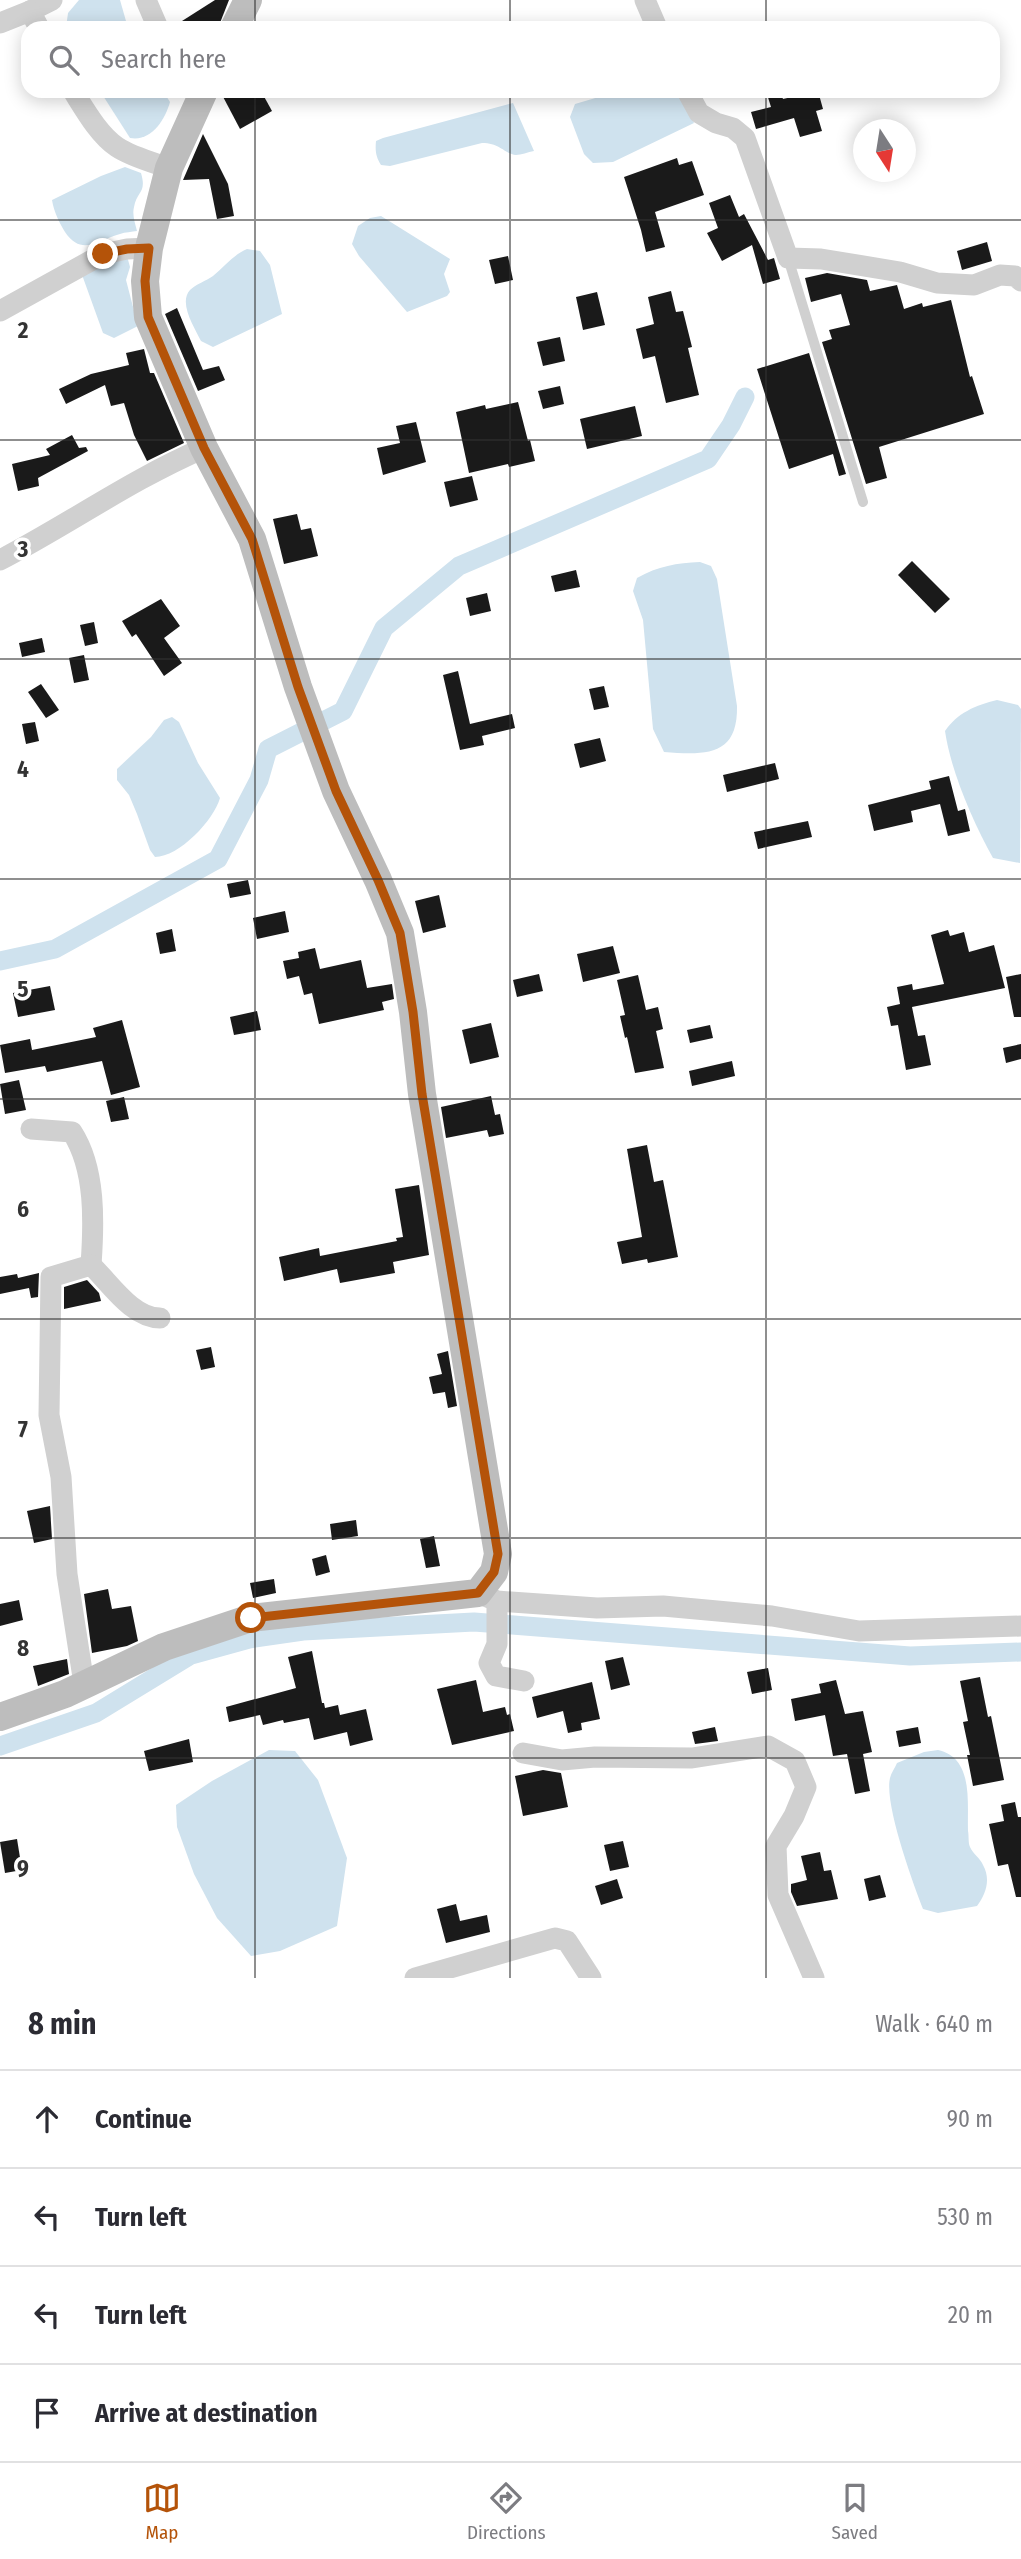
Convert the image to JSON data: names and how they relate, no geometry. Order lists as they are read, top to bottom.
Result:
{
  "north": "bottom",
  "page": {
    "search": "Search here",
    "heading": ["8 min", "Walk · 640 m"],
    "list": [
      ["Continue", "90 m"],
      ["Turn left", "530 m"],
      ["Turn left", "20 m"],
      "Arrive at destination"
    ],
    "nav": ["Map", "Directions", "Saved"]
  },
  "grid": {
    "rows": [
      "2",
      "3",
      "4",
      "5",
      "6",
      "7",
      "8",
      "9"
    ]
  }
}
